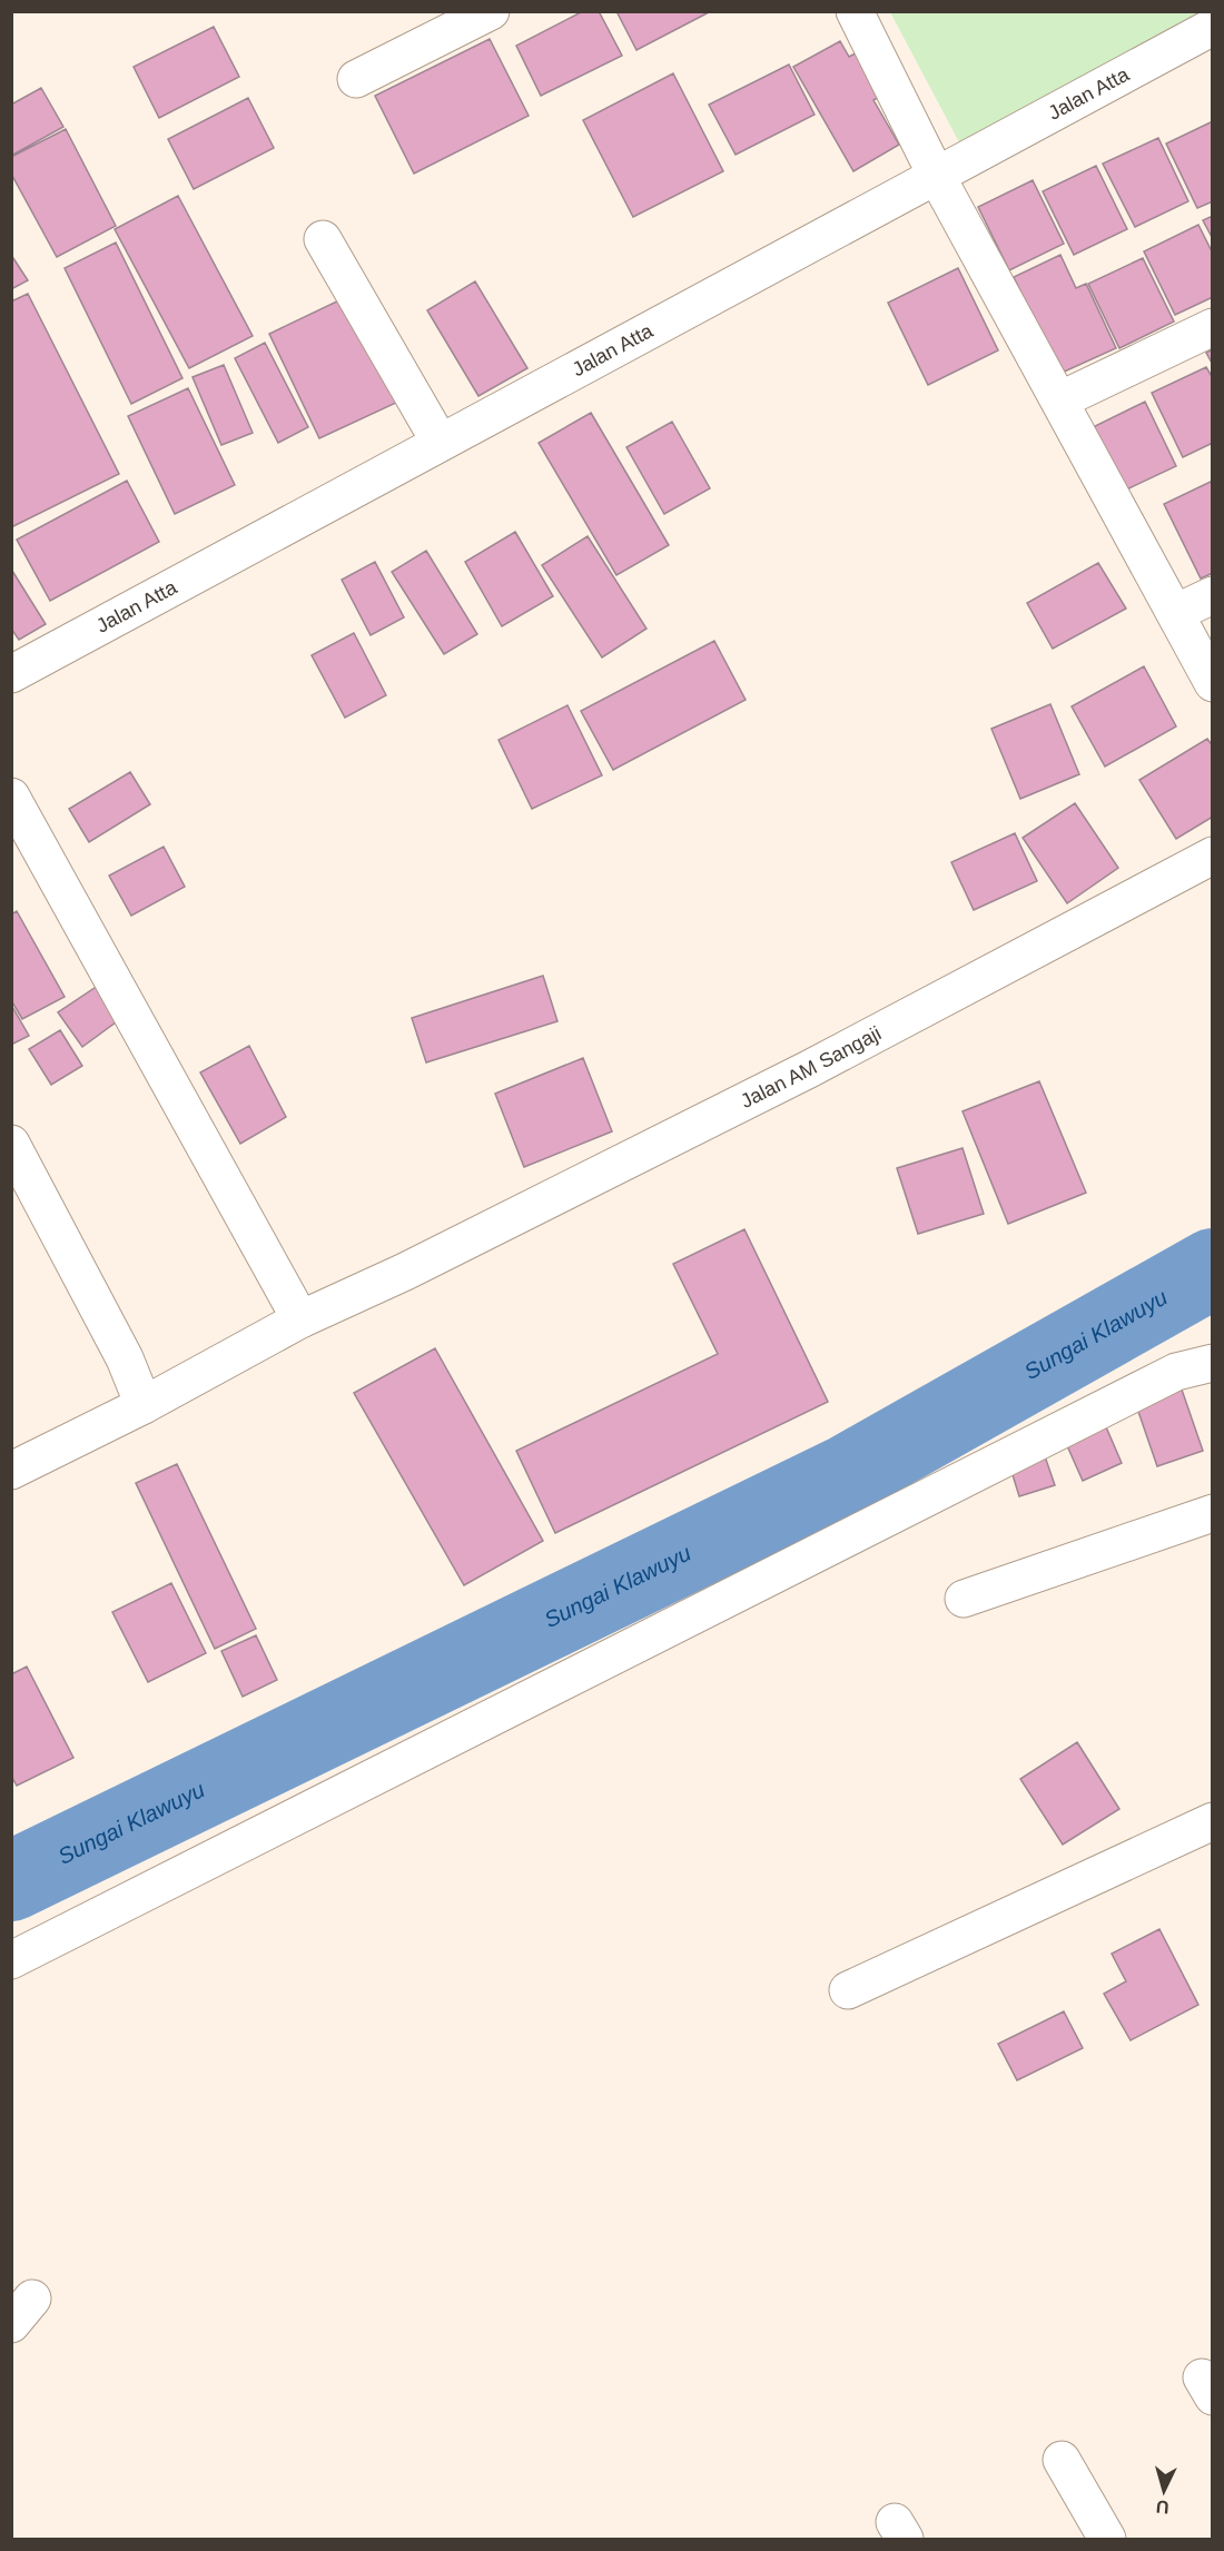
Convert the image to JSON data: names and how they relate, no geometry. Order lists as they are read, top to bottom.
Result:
{
  "streets": {
    "street": ["Jalan Atta", "Jalan AM Sangaji"]
  },
  "water": ["Sungai Klawuyu"],
  "north": "bottom"
}
